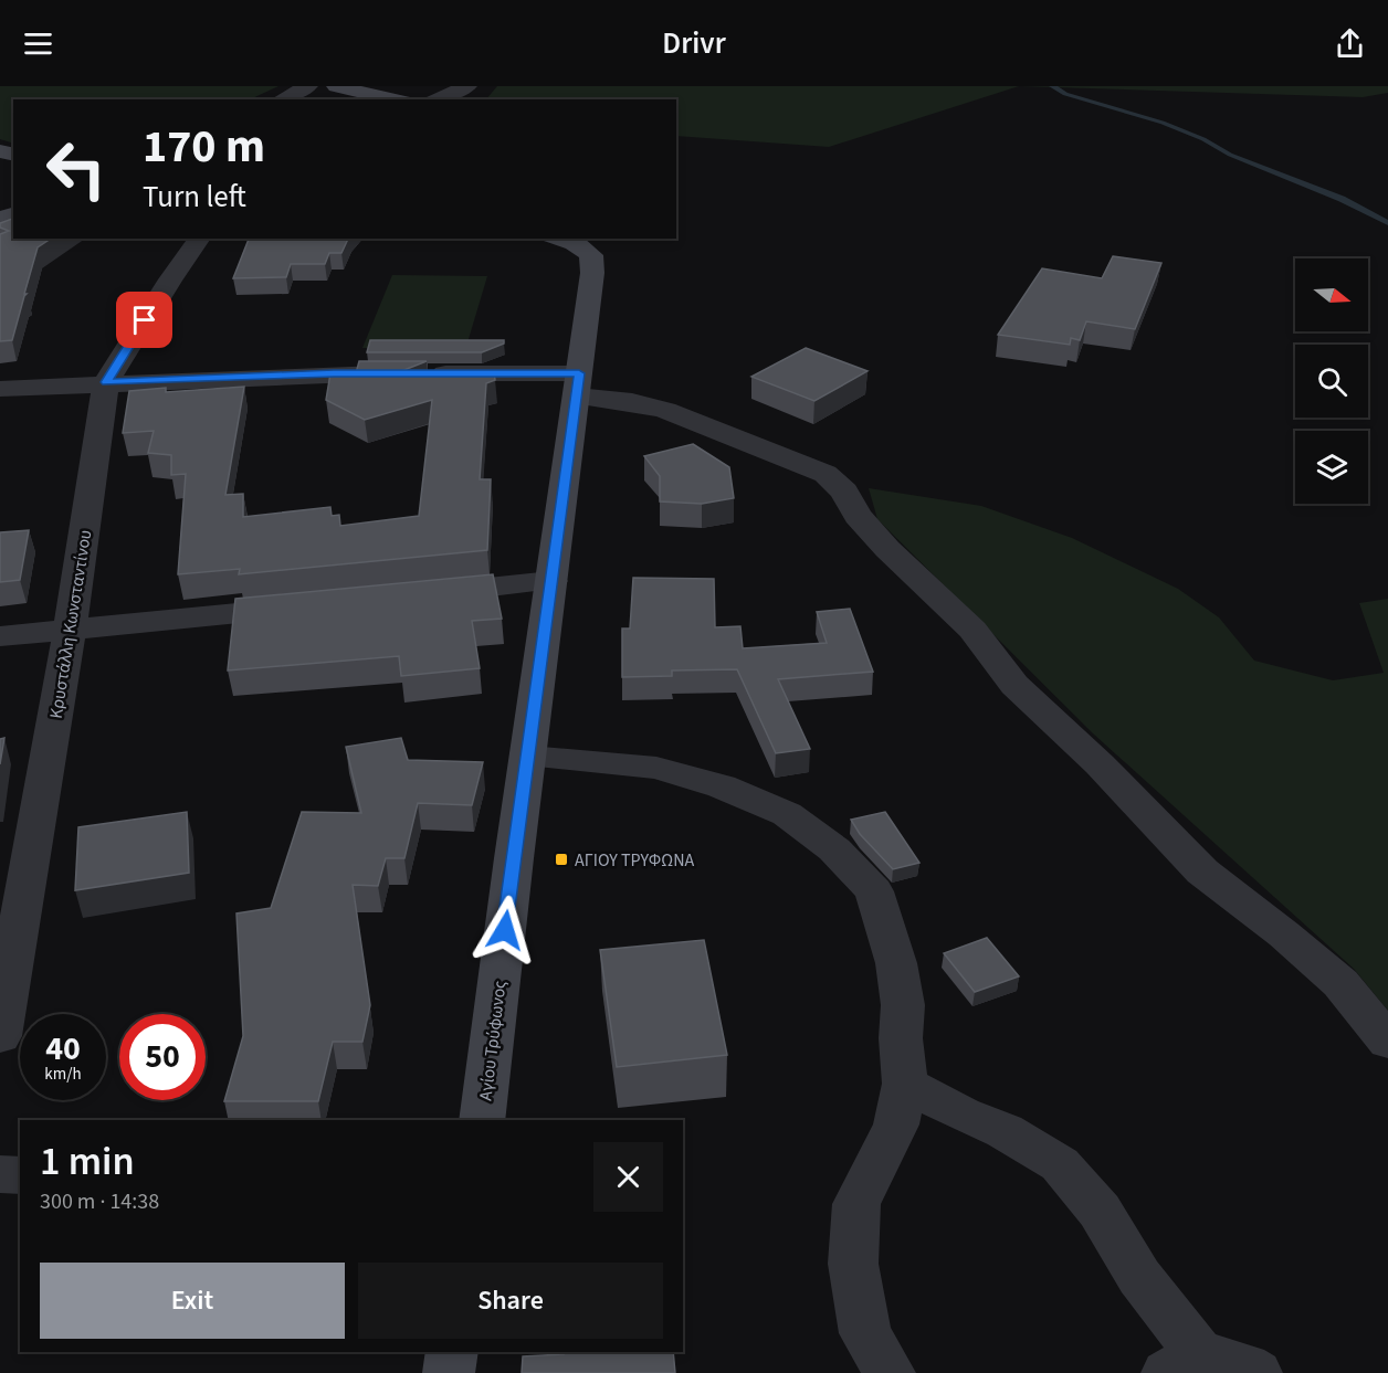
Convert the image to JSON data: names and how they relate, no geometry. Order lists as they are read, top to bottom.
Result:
{
  "streets": {
    "main road": ["Αγίου Τρύφωνος"],
    "street": ["Κρυστάλλη Κωνσταντίνου"]
  },
  "places": {
    "transit": ["ΑΓΙΟΥ ΤΡΥΦΩΝΑ"]
  },
  "north": "right",
  "page": {
    "header": "Drivr",
    "turn": ["170 m", "Turn left"],
    "speed": "40 km/h",
    "limit": "50",
    "heading": ["1 min", "300 m · 14:38"],
    "buttons": ["Exit", "Share"]
  }
}
